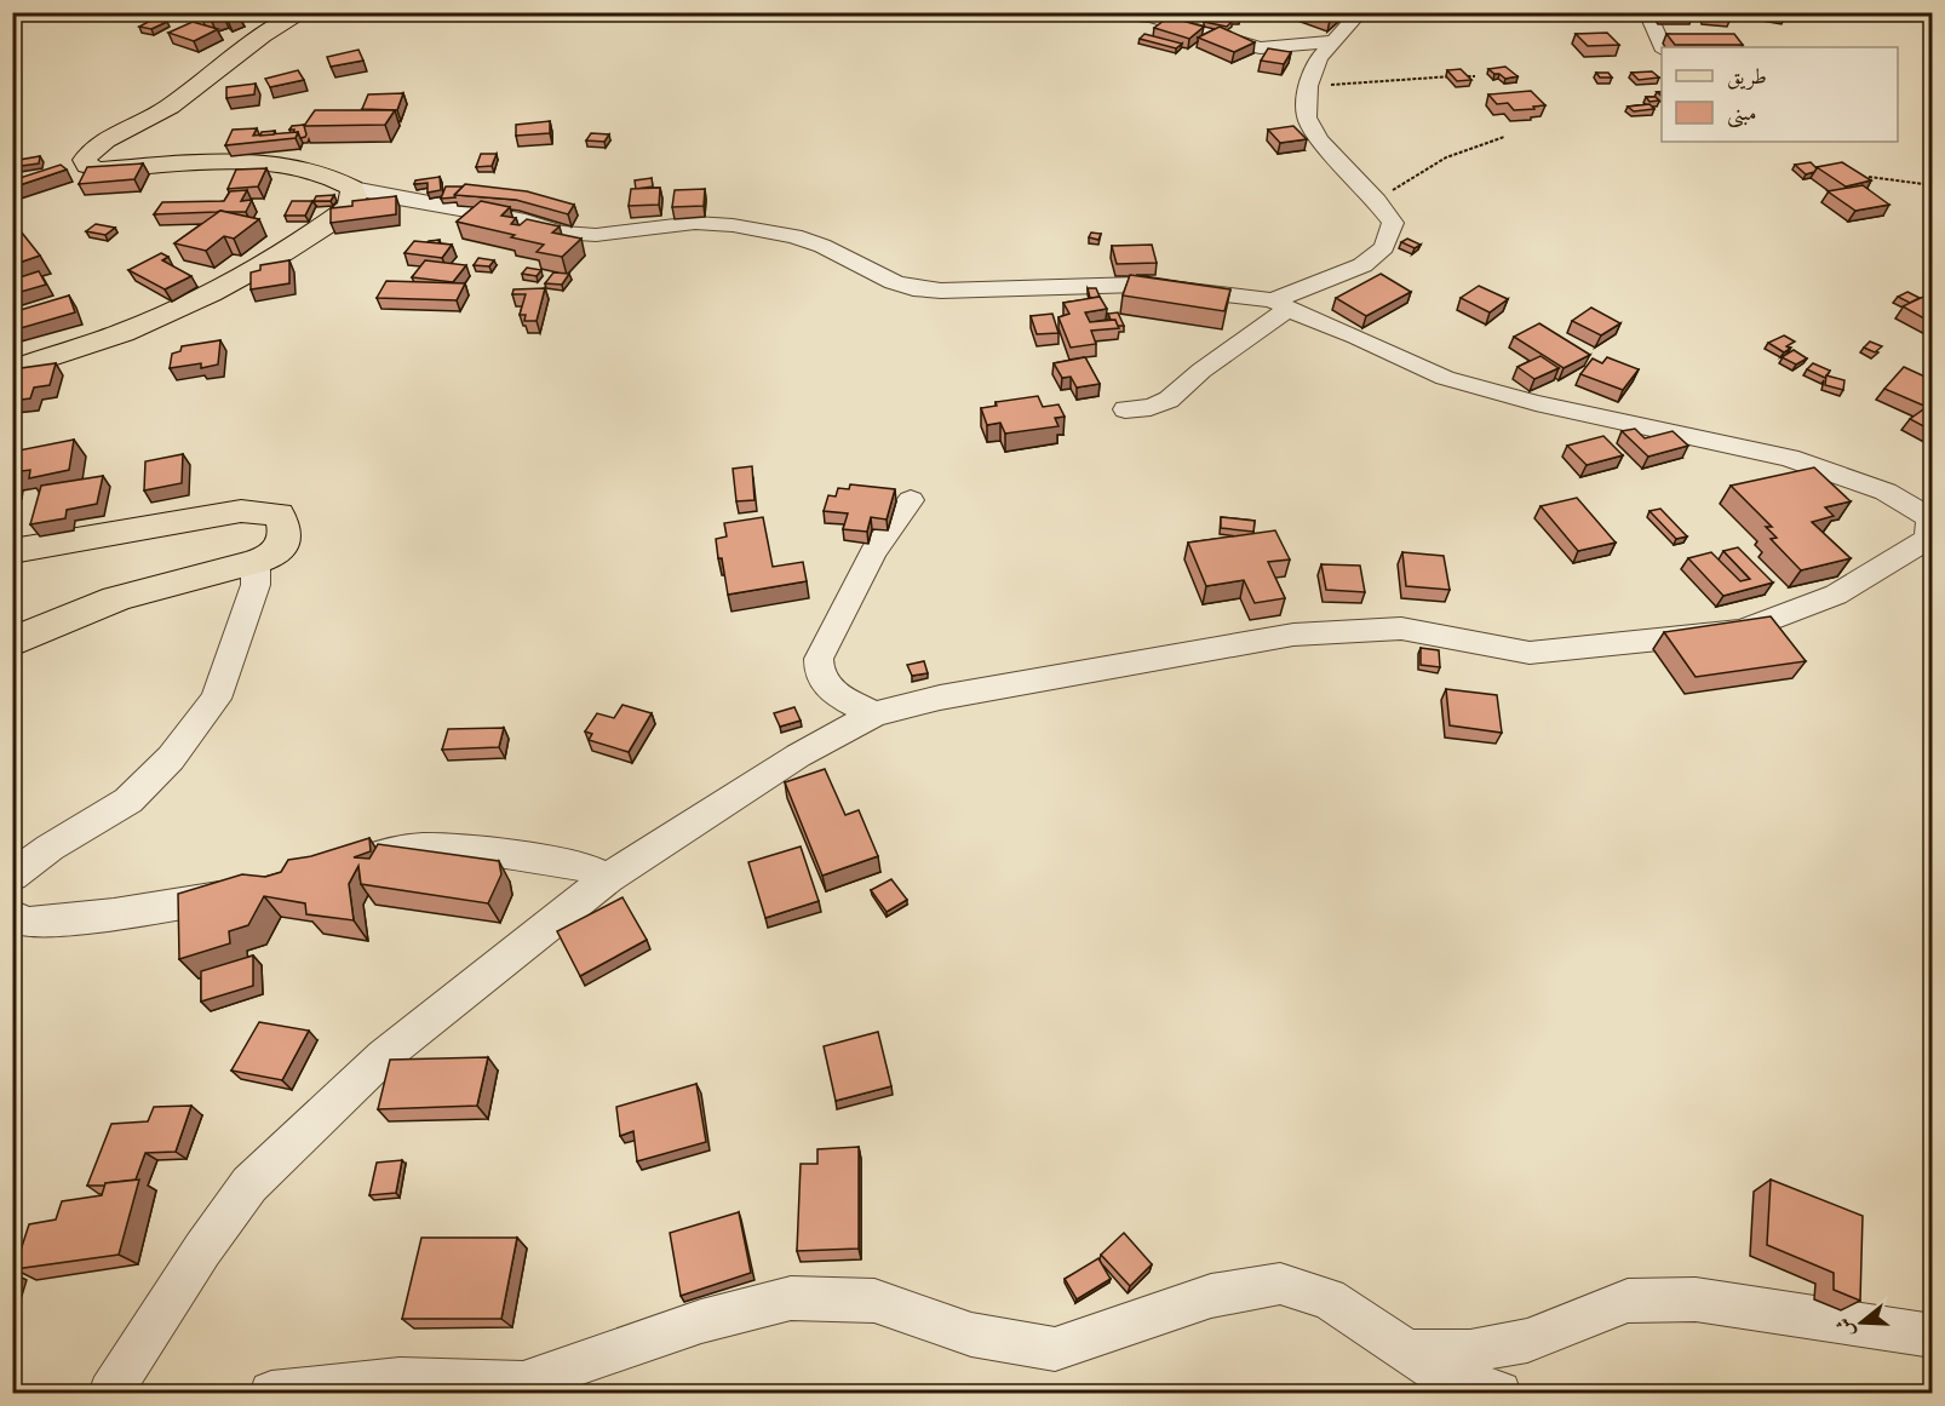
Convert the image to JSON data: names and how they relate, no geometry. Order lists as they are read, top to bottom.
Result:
{
  "legend": ["طريق", "مبنى"],
  "north": "left"
}
